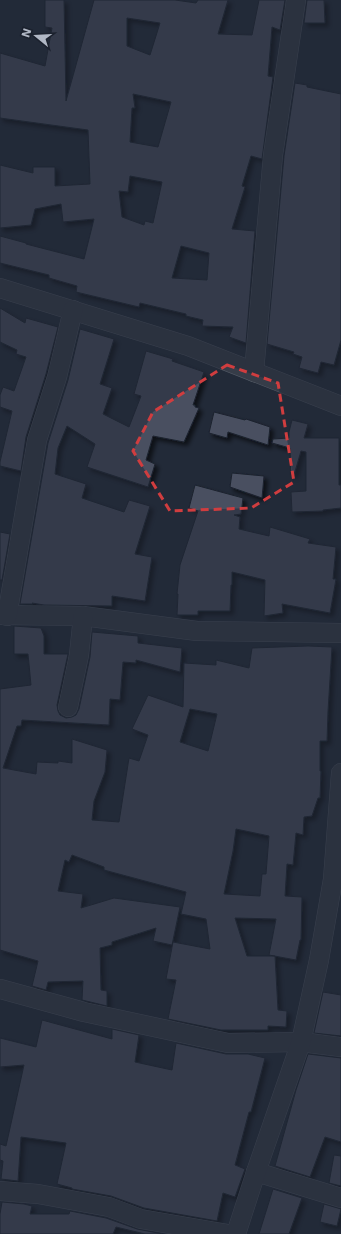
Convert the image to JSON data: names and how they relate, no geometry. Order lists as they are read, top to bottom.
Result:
{
  "north": "left"
}
